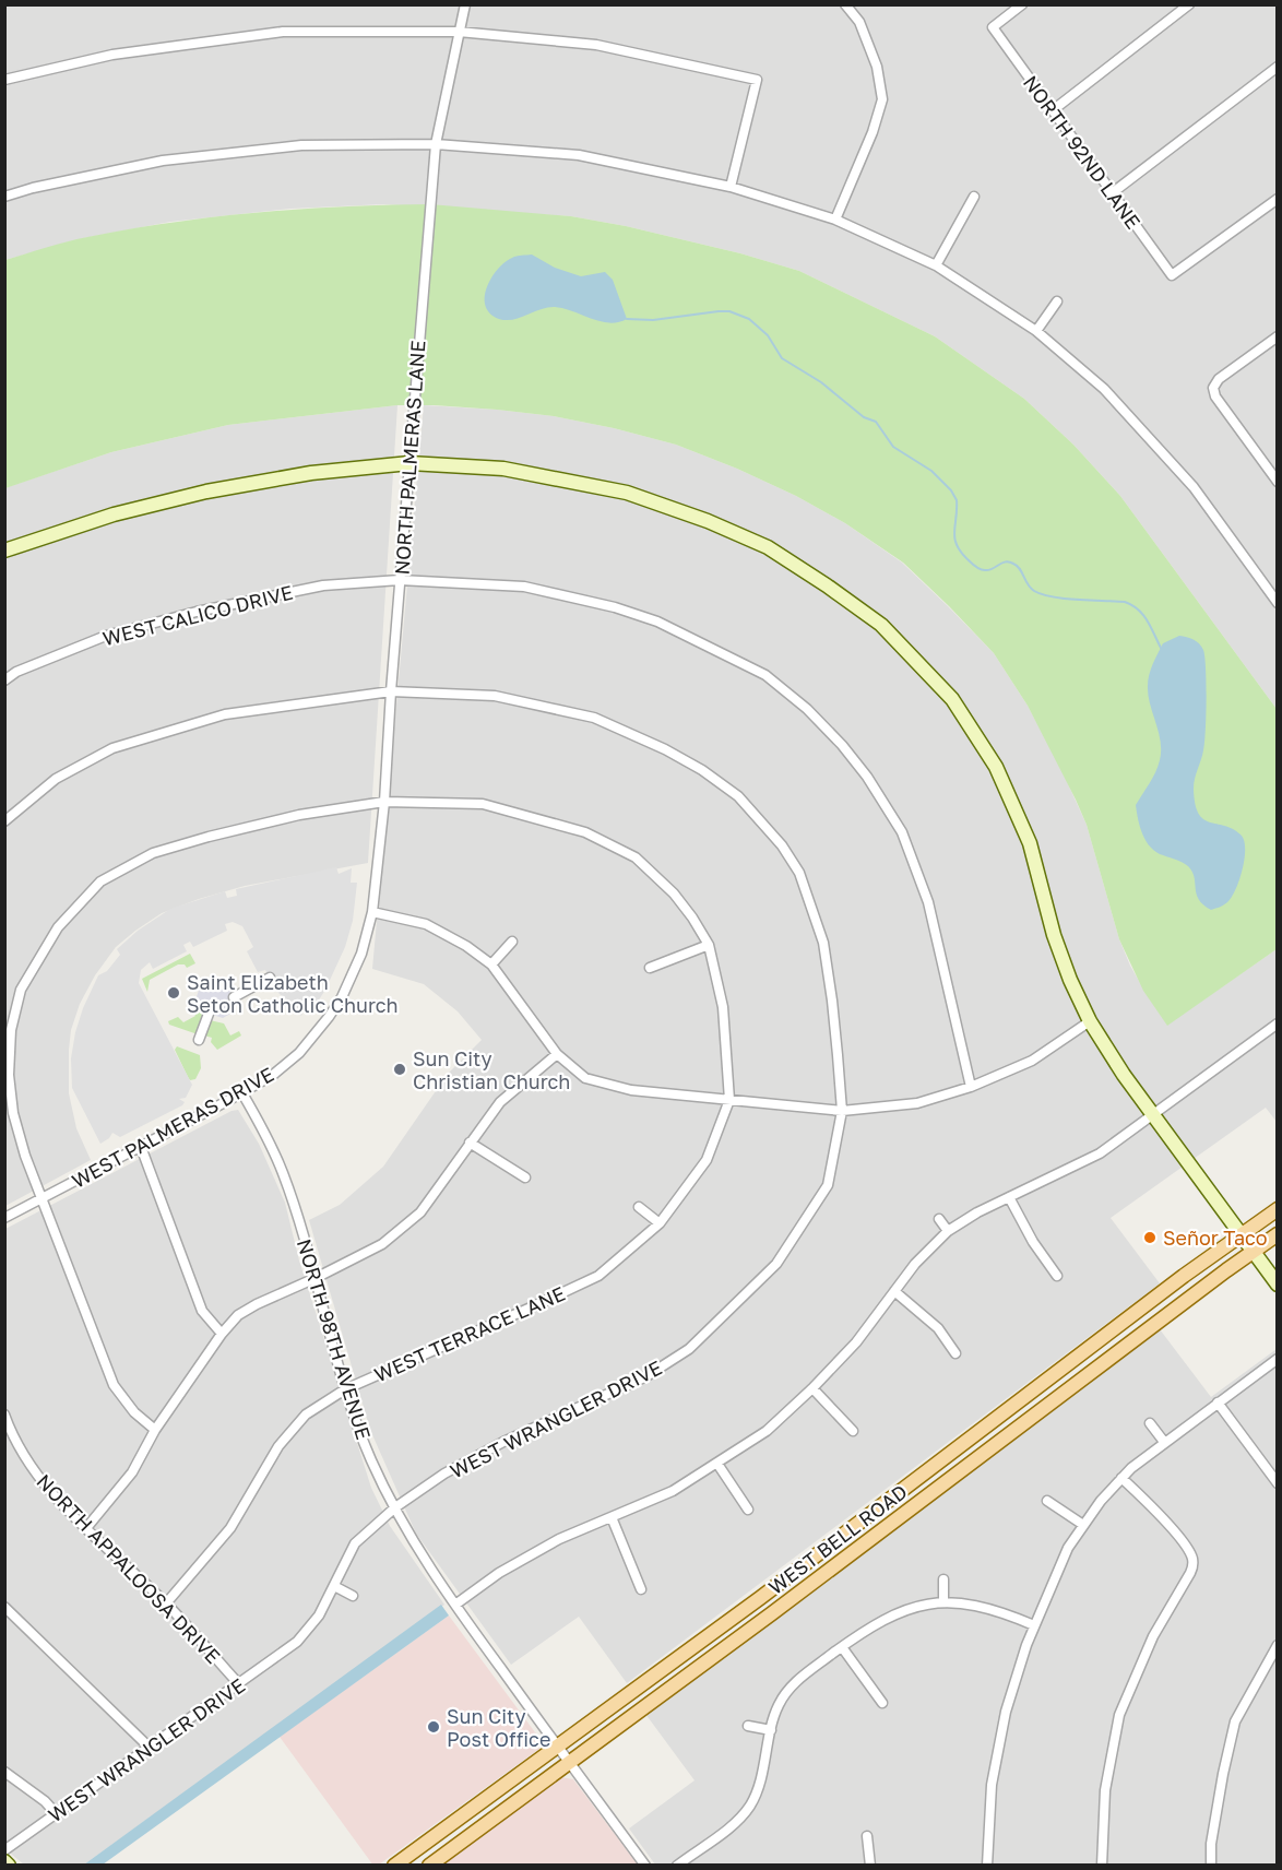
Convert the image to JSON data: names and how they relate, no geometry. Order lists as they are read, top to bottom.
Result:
{
  "streets": {
    "main road": ["WEST BELL ROAD"],
    "street": [
      "NORTH 92ND LANE",
      "NORTH PALMERAS LANE",
      "WEST CALICO DRIVE",
      "WEST PALMERAS DRIVE",
      "WEST TERRACE LANE",
      "NORTH 98TH AVENUE",
      "WEST WRANGLER DRIVE",
      "NORTH APPALOOSA DRIVE"
    ]
  },
  "crossings": [
    ["NORTH PALMERAS LANE", "WEST CALICO DRIVE"],
    ["NORTH PALMERAS LANE", "WEST PALMERAS DRIVE"],
    ["NORTH PALMERAS LANE", "WEST WRANGLER DRIVE"],
    ["WEST PALMERAS DRIVE", "NORTH 98TH AVENUE"],
    ["WEST TERRACE LANE", "NORTH 98TH AVENUE"],
    ["WEST TERRACE LANE", "NORTH APPALOOSA DRIVE"],
    ["NORTH 98TH AVENUE", "WEST WRANGLER DRIVE"],
    ["NORTH 98TH AVENUE", "WEST BELL ROAD"],
    ["WEST WRANGLER DRIVE", "NORTH APPALOOSA DRIVE"]
  ],
  "places": [
    "Saint Elizabeth Seton Catholic Church",
    "Sun City Christian Church",
    "Señor Taco",
    "Sun City Post Office"
  ]
}
